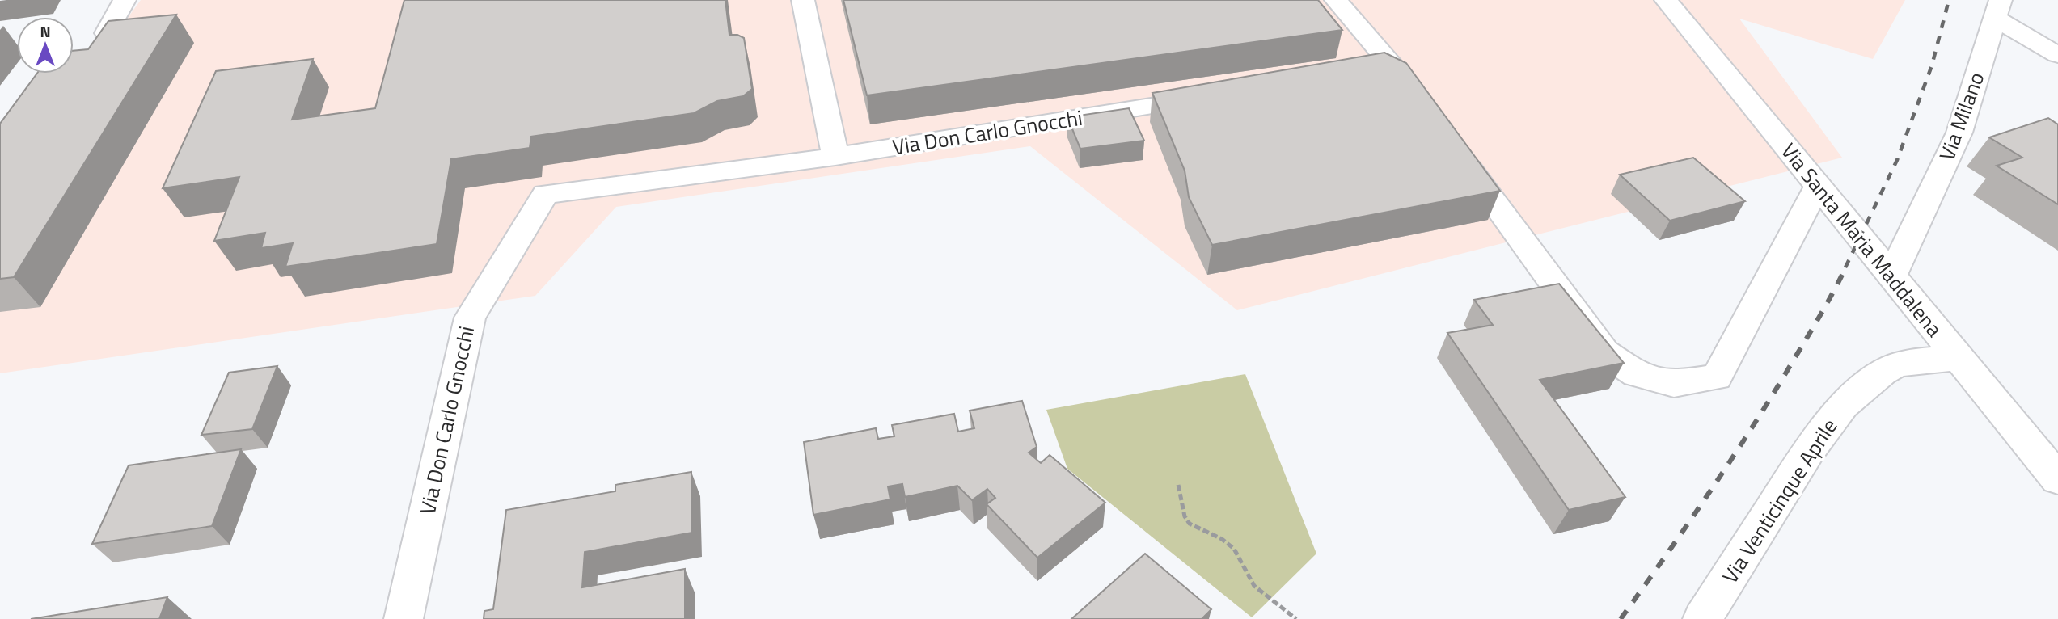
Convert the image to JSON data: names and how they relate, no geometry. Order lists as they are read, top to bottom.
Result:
{
  "streets": {
    "street": [
      "Via Milano",
      "Via Don Carlo Gnocchi",
      "Via Santa Maria Maddalena",
      "Via Venticinque Aprile"
    ]
  },
  "crossings": [
    ["Via Milano", "Via Santa Maria Maddalena"],
    ["Via Santa Maria Maddalena", "Via Venticinque Aprile"]
  ],
  "north": "top"
}
